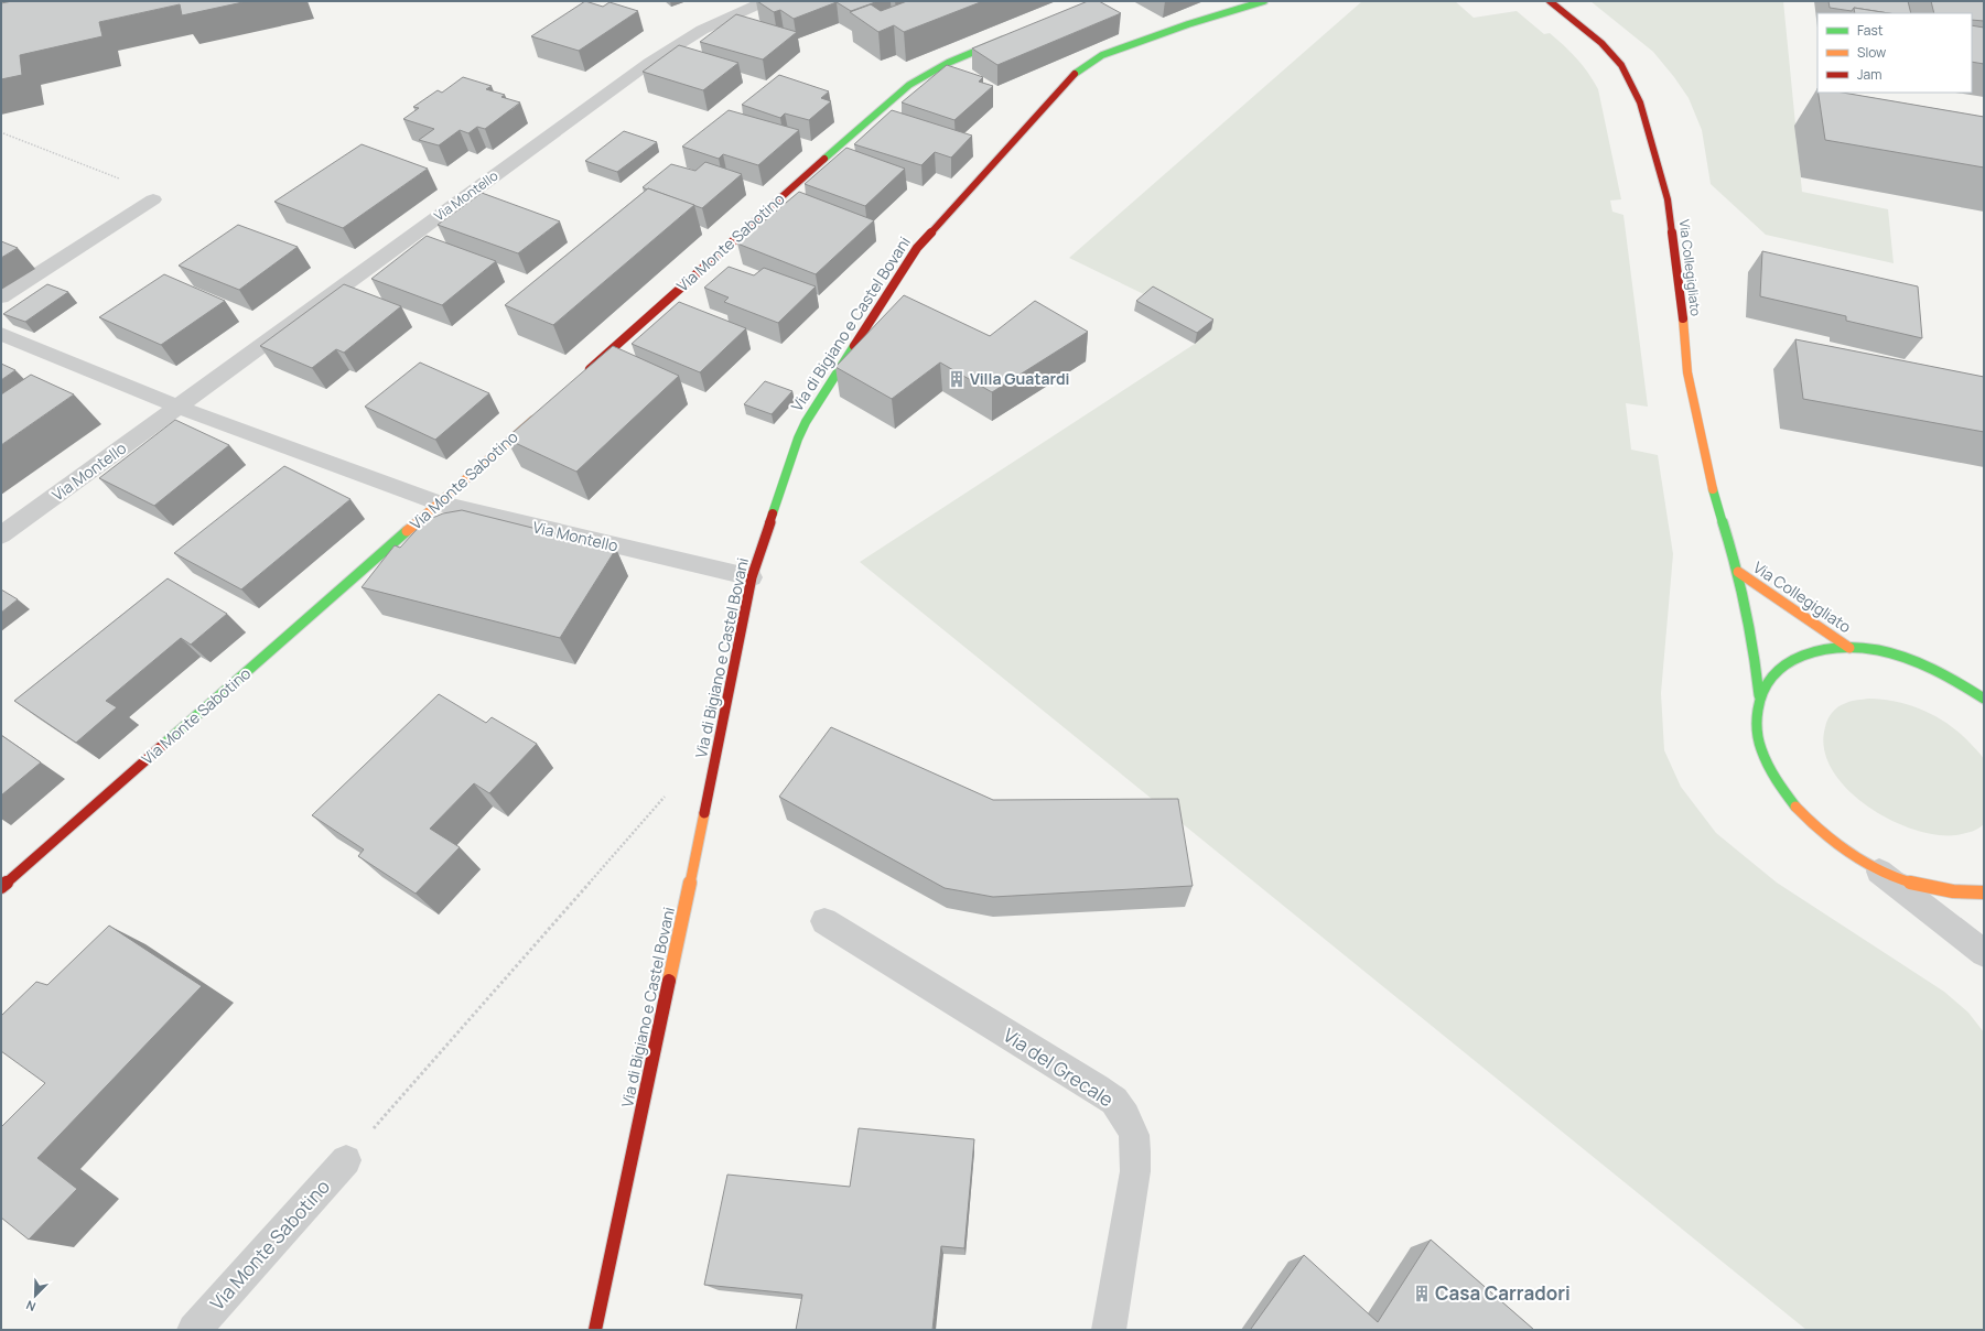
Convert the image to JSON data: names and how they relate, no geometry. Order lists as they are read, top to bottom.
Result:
{
  "streets": {
    "street": [
      "Via Montello",
      "Via Monte Sabotino",
      "Via Collegigliato",
      "Via di Bigiano e Castel Bovani",
      "Via del Grecale"
    ]
  },
  "crossings": [
    ["Via Montello", "Via Monte Sabotino"],
    ["Via Montello", "Via di Bigiano e Castel Bovani"]
  ],
  "places": {
    "building": ["Villa Guatardi", "Casa Carradori"]
  },
  "legend": ["Fast", "Slow", "Jam"],
  "north": "bottom left"
}
